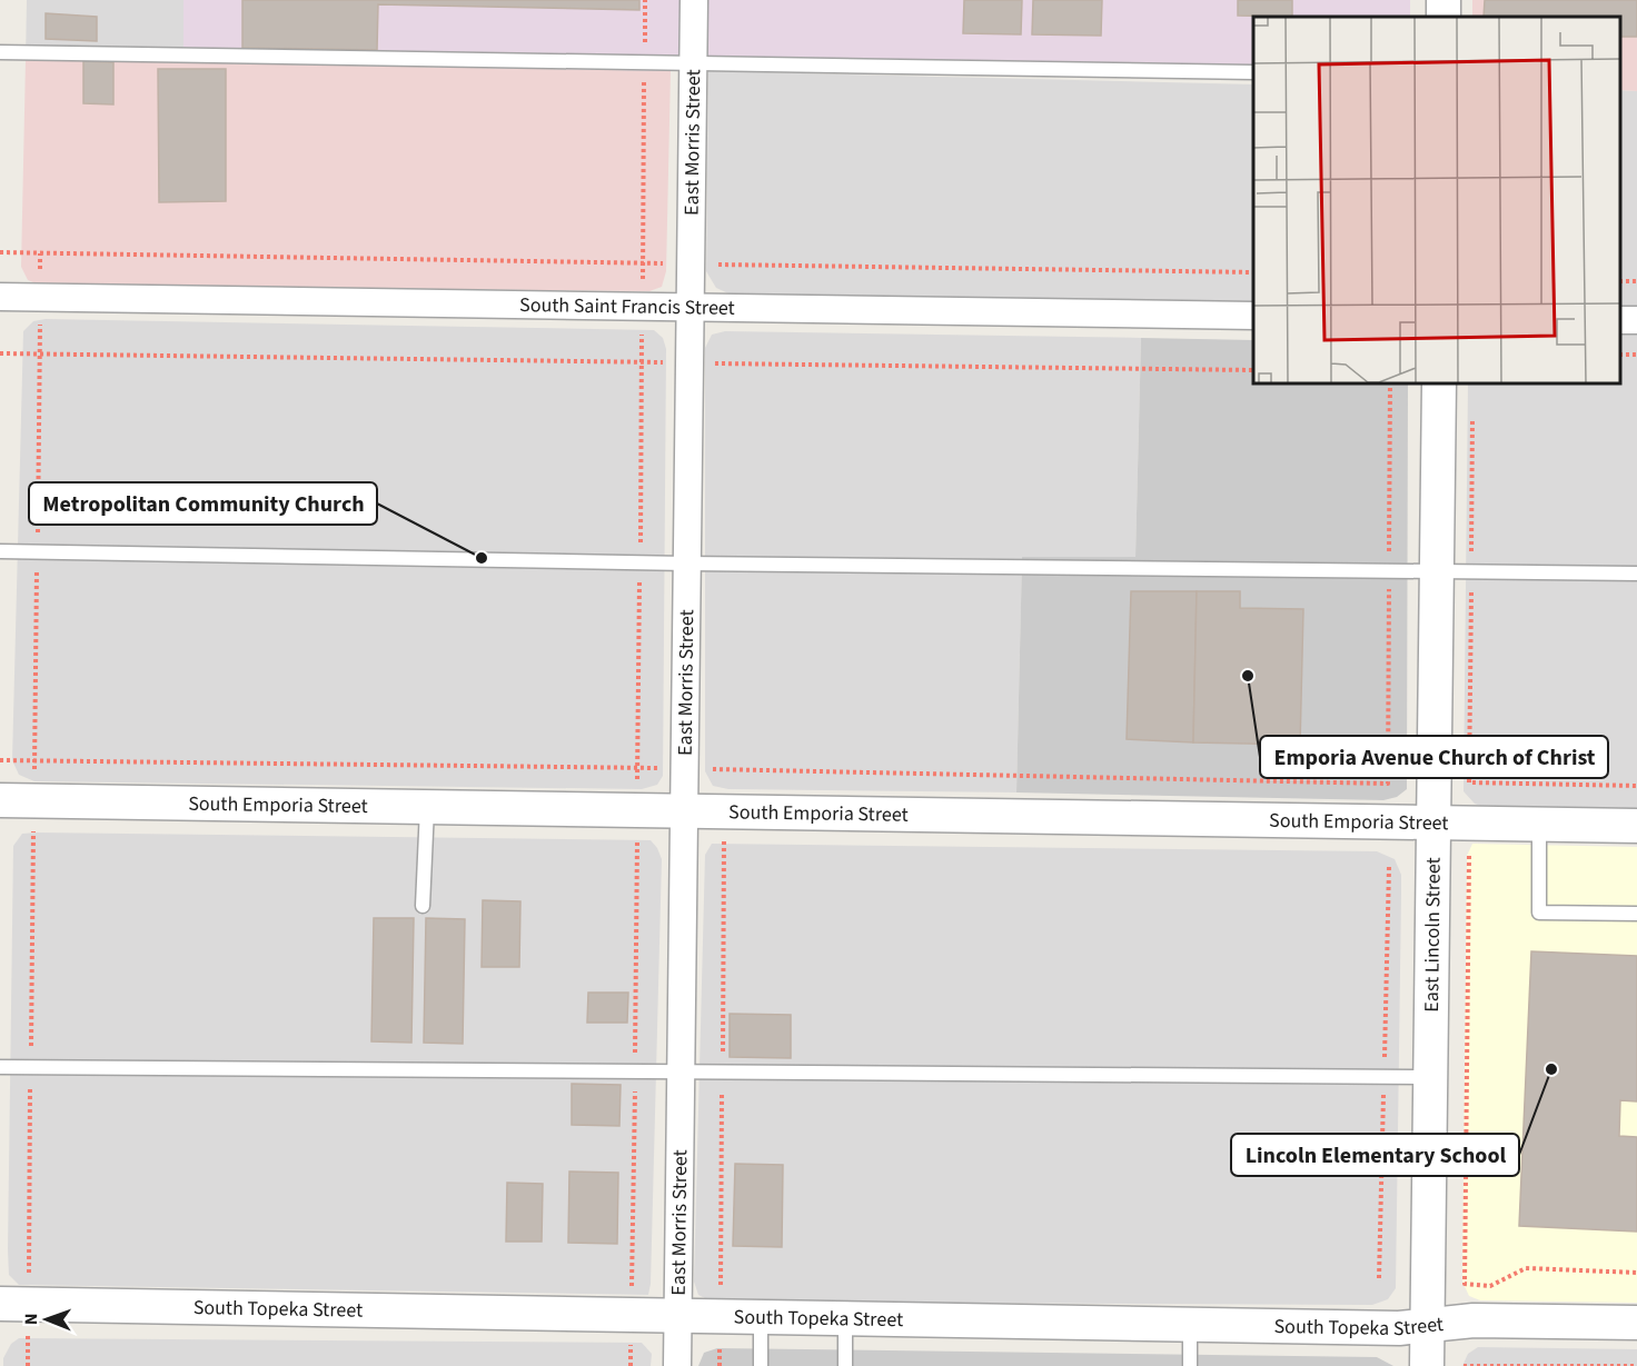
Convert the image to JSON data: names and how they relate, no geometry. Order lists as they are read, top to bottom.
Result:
{
  "streets": {
    "street": [
      "East Morris Street",
      "South Saint Francis Street",
      "South Emporia Street",
      "East Lincoln Street",
      "South Topeka Street"
    ]
  },
  "crossings": [
    ["East Morris Street", "South Saint Francis Street"],
    ["East Morris Street", "South Emporia Street"],
    ["East Morris Street", "South Topeka Street"],
    ["South Emporia Street", "East Lincoln Street"],
    ["East Lincoln Street", "South Topeka Street"]
  ],
  "places": ["Metropolitan Community Church", "Emporia Avenue Church of Christ", "Lincoln Elementary School"],
  "north": "left"
}
